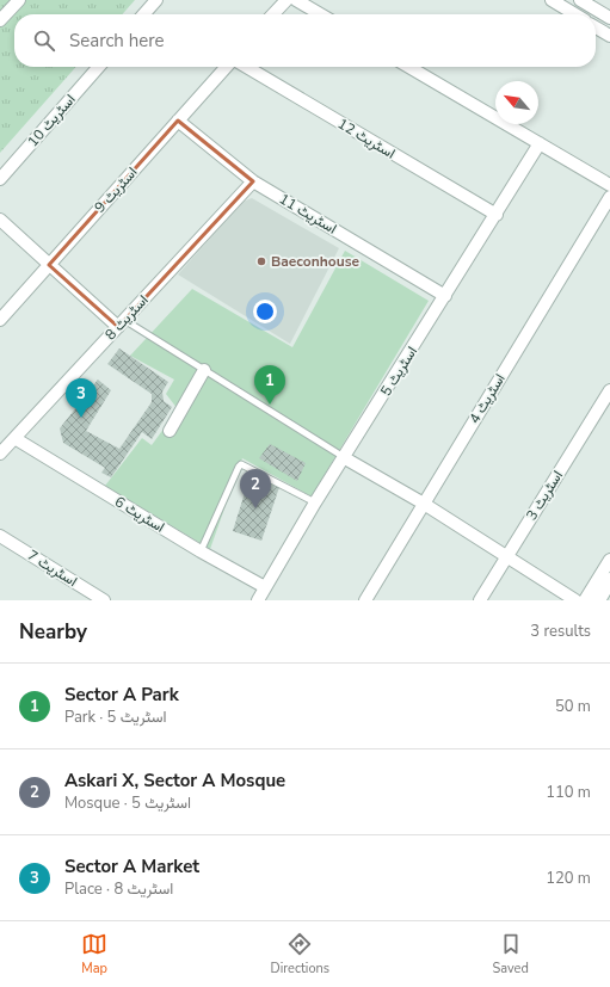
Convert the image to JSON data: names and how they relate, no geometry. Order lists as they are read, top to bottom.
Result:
{
  "streets": {
    "street": [
      "اسٹریٹ 10",
      "اسٹریٹ 12",
      "اسٹریٹ 9",
      "اسٹریٹ 11",
      "اسٹریٹ 8",
      "اسٹریٹ 5",
      "اسٹریٹ 4",
      "اسٹریٹ 3",
      "اسٹریٹ 6",
      "اسٹریٹ 7"
    ]
  },
  "crossings": [
    ["اسٹریٹ 12", "اسٹریٹ 5"],
    ["اسٹریٹ 9", "اسٹریٹ 11"],
    ["اسٹریٹ 11", "اسٹریٹ 8"],
    ["اسٹریٹ 11", "اسٹریٹ 5"],
    ["اسٹریٹ 8", "اسٹریٹ 6"],
    ["اسٹریٹ 5", "اسٹریٹ 6"]
  ],
  "places": ["Baeconhouse"],
  "north": "top left",
  "page": {
    "search": "Search here",
    "pins": ["1", "3", "2"],
    "heading": ["Nearby", "3 results"],
    "list": [
      {
        "mark": "1",
        "name": "Sector A Park",
        "note": "Park · اسٹریٹ 5",
        "value": "50 m"
      },
      {
        "mark": "2",
        "name": "Askari X, Sector A Mosque",
        "note": "Mosque · اسٹریٹ 5",
        "value": "110 m"
      },
      {
        "mark": "3",
        "name": "Sector A Market",
        "note": "Place · اسٹریٹ 8",
        "value": "120 m"
      }
    ],
    "nav": ["Map", "Directions", "Saved"]
  }
}
